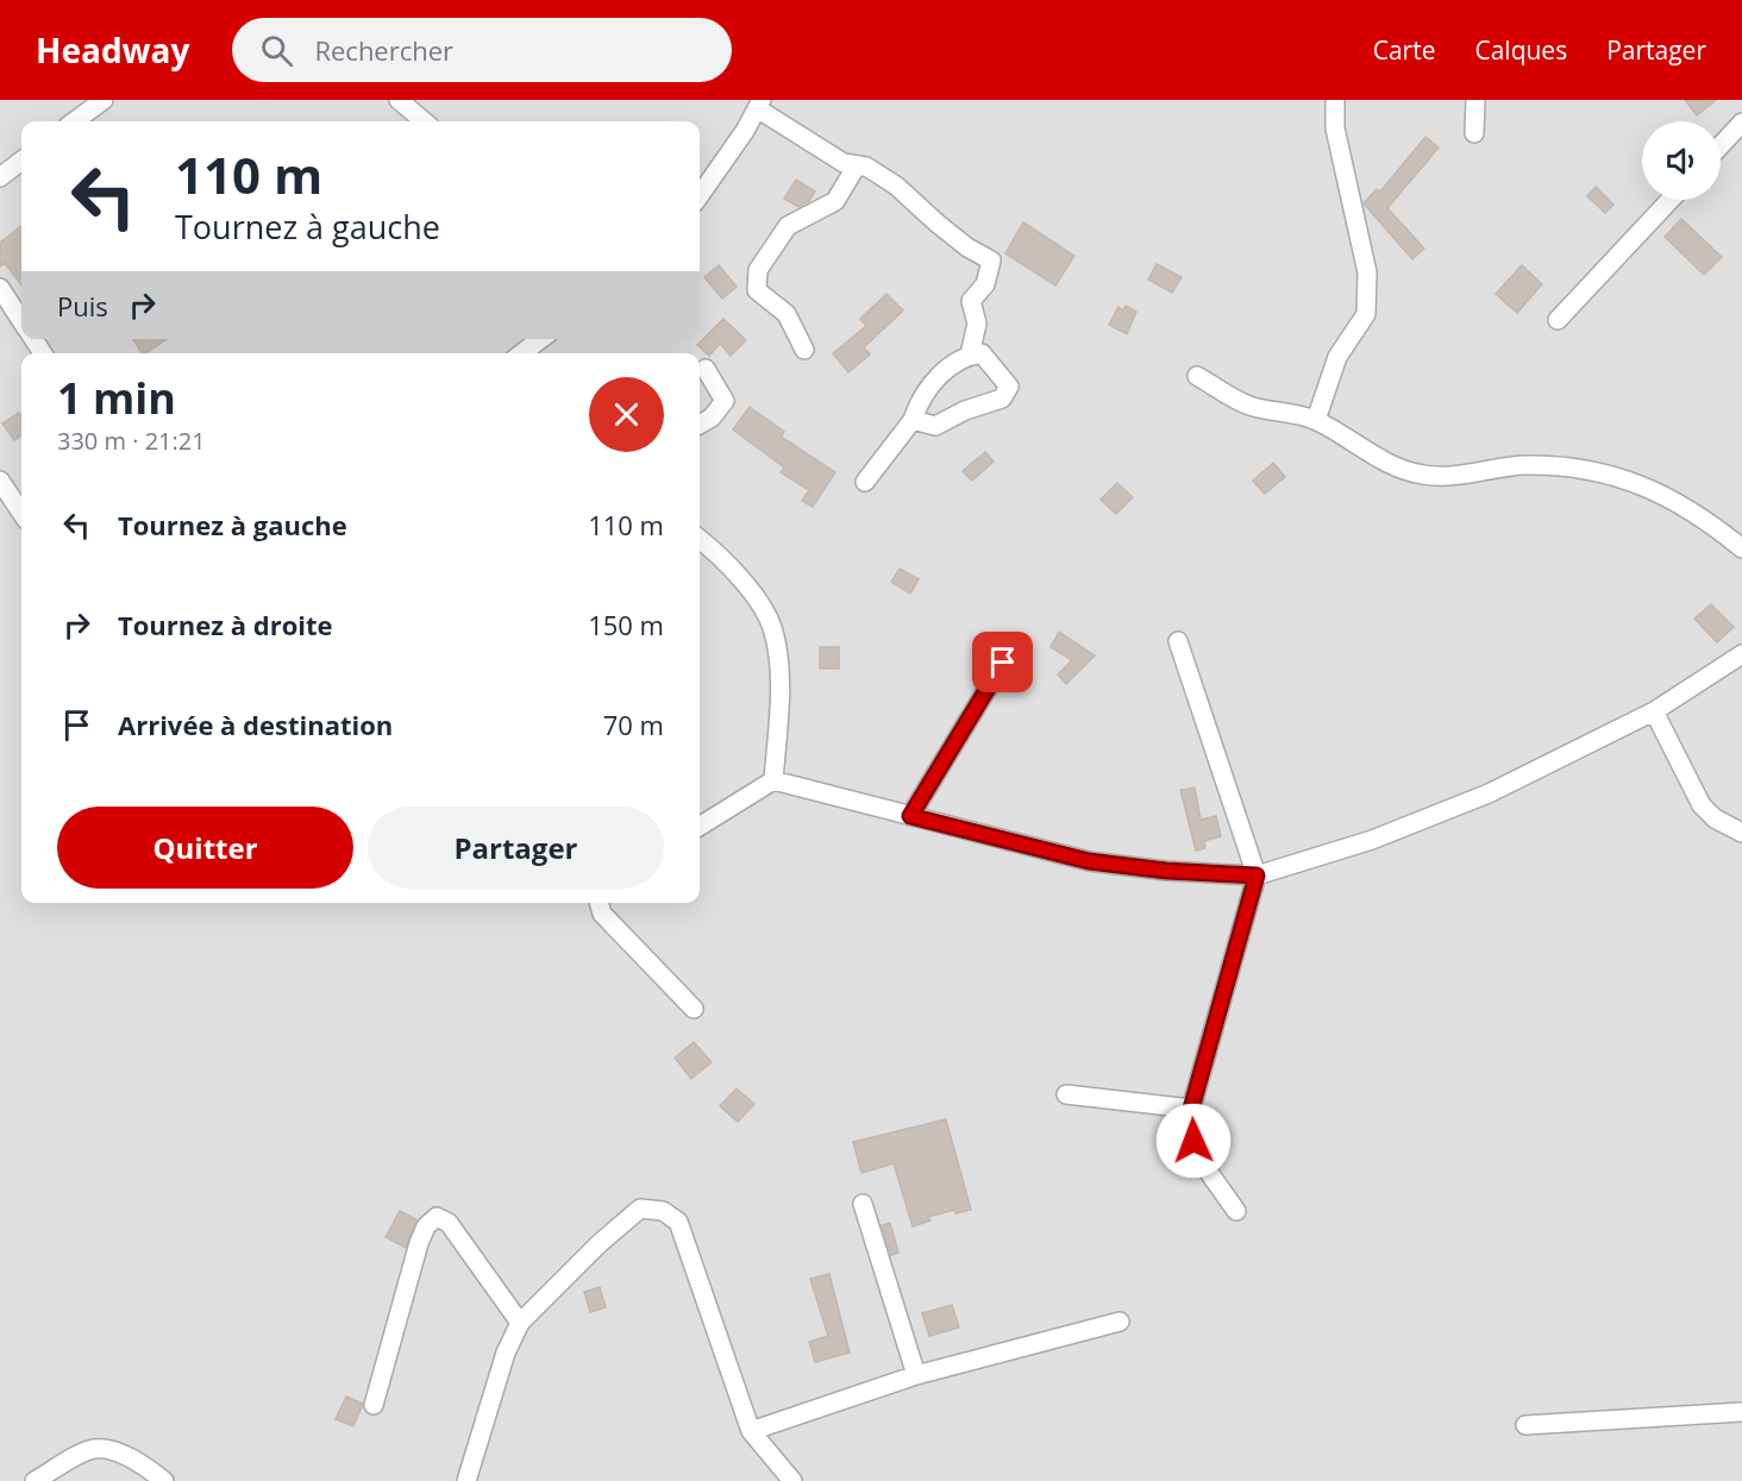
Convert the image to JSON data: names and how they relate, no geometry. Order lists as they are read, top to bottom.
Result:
{
  "page": {
    "header": "Headway",
    "search": "Rechercher",
    "nav": ["Carte", "Calques", "Partager"],
    "turn": ["110 m", "Tournez à gauche"],
    "then": "Puis",
    "heading": ["1 min", "330 m · 21:21"],
    "list": [
      {
        "name": "Tournez à gauche",
        "value": "110 m"
      },
      {
        "name": "Tournez à droite",
        "value": "150 m"
      },
      {
        "name": "Arrivée à destination",
        "value": "70 m"
      }
    ],
    "buttons": ["Quitter", "Partager"]
  }
}
